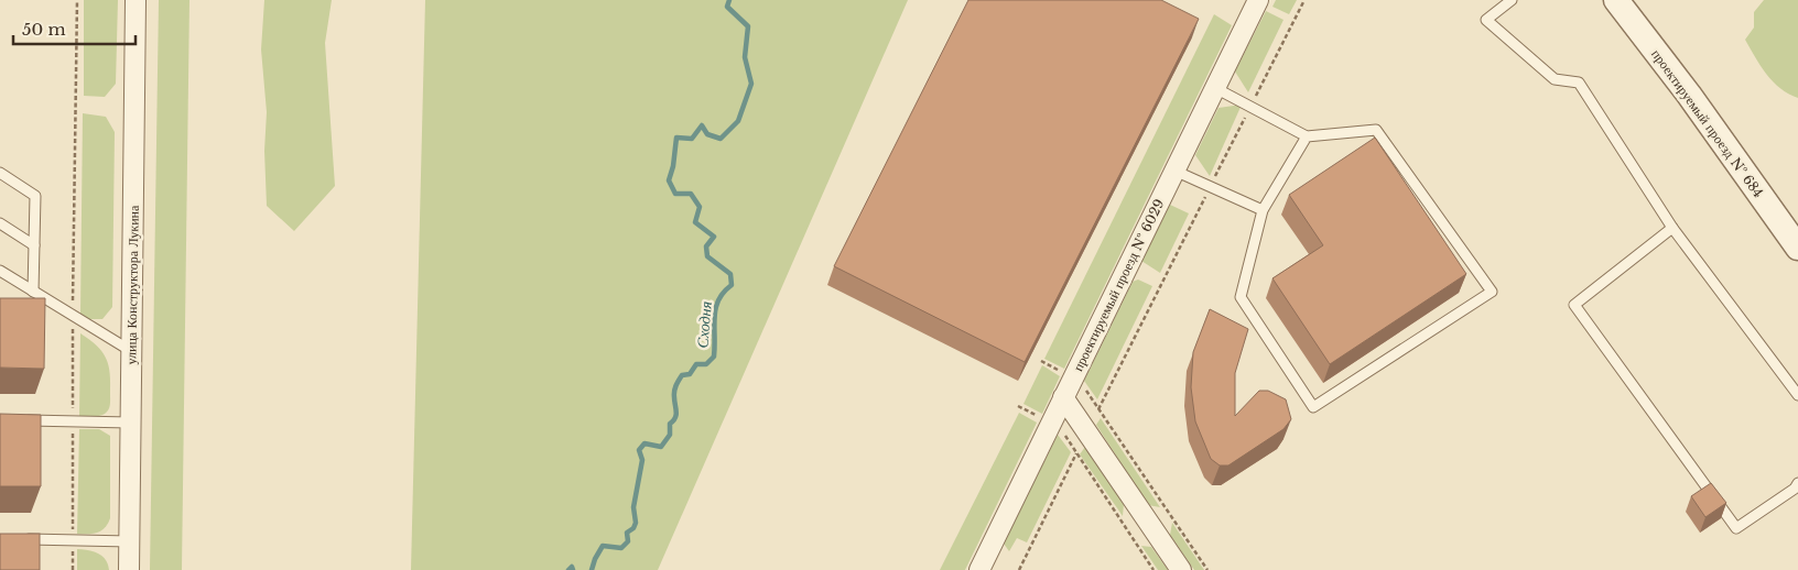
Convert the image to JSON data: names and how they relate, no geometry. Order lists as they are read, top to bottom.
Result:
{
  "streets": {
    "street": ["проектируемый проезд № 684", "улица Конструктора Лукина", "проектируемый проезд № 6029"]
  },
  "water": ["Сходня"],
  "scale_bar": "50 m"
}
